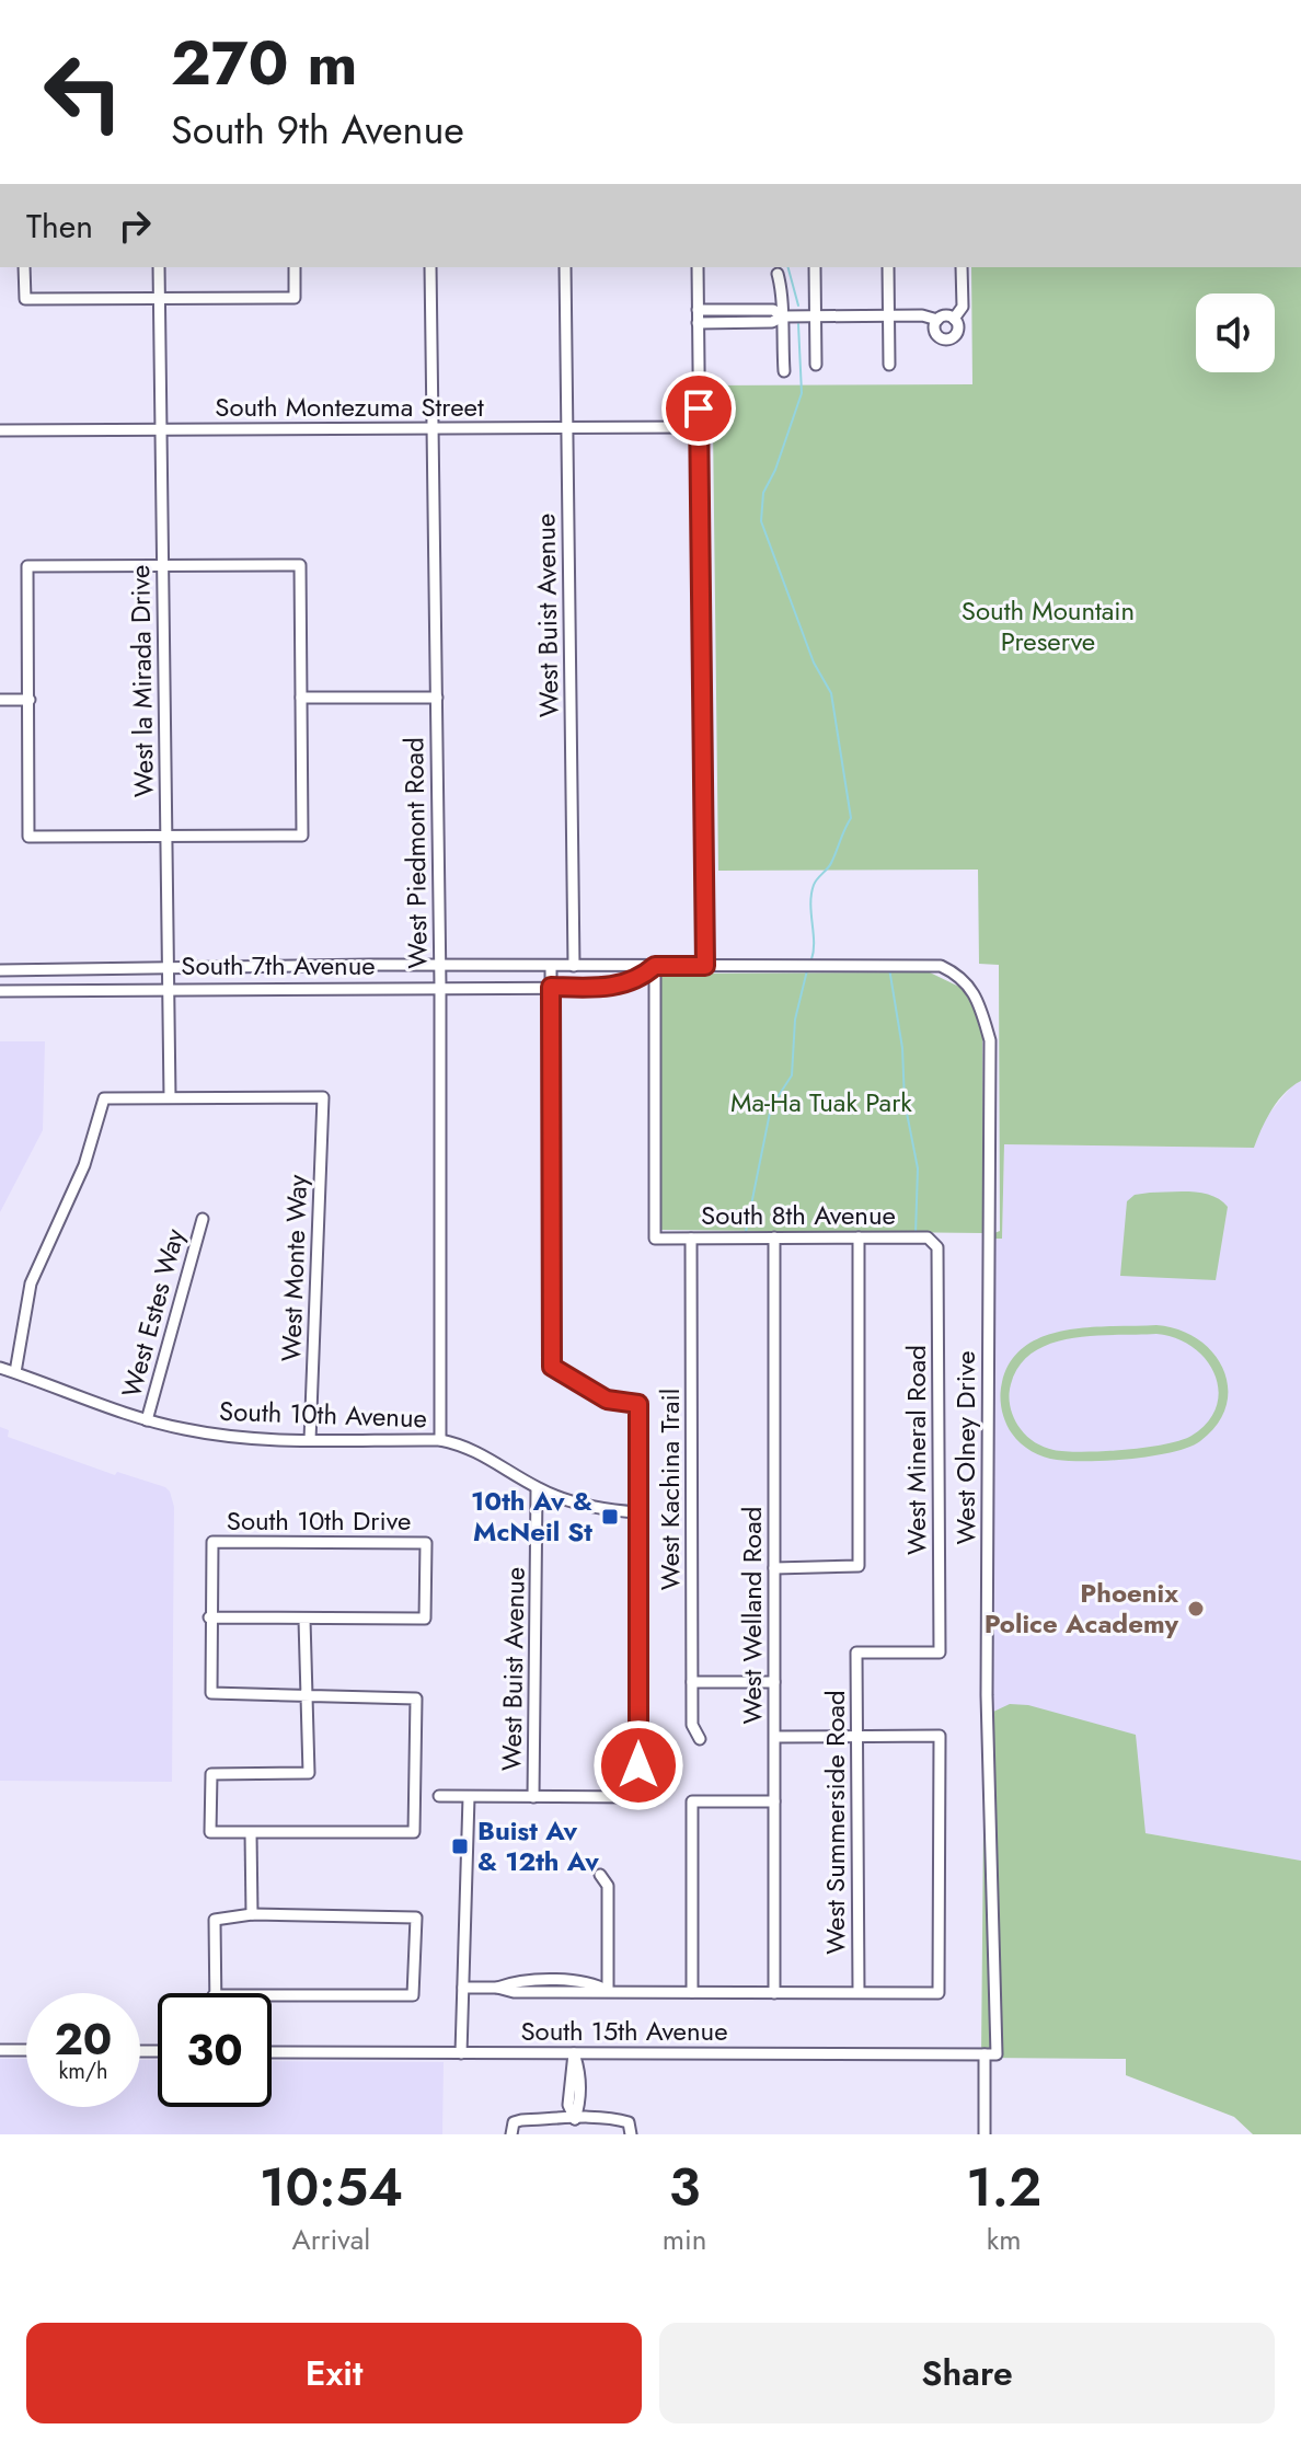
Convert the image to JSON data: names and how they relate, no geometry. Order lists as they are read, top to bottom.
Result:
{
  "streets": {
    "street": [
      "South Montezuma Street",
      "West Buist Avenue",
      "West la Mirada Drive",
      "West Piedmont Road",
      "South 7th Avenue",
      "South 8th Avenue",
      "West Monte Way",
      "West Estes Way",
      "South 10th Avenue",
      "West Olney Drive",
      "West Mineral Road",
      "West Kachina Trail",
      "South 10th Drive",
      "West Welland Road",
      "West Summerside Road",
      "South 15th Avenue"
    ]
  },
  "crossings": [
    ["South Montezuma Street", "West Buist Avenue"],
    ["South Montezuma Street", "West la Mirada Drive"],
    ["South Montezuma Street", "West Piedmont Road"],
    ["West Buist Avenue", "South 7th Avenue"],
    ["West Buist Avenue", "South 10th Avenue"],
    ["West Buist Avenue", "South 15th Avenue"],
    ["West la Mirada Drive", "South 7th Avenue"],
    ["West la Mirada Drive", "West Monte Way"],
    ["West Piedmont Road", "South 7th Avenue"],
    ["West Piedmont Road", "South 10th Avenue"],
    ["South 7th Avenue", "South 8th Avenue"],
    ["South 7th Avenue", "West Olney Drive"],
    ["South 8th Avenue", "West Mineral Road"],
    ["South 8th Avenue", "West Kachina Trail"],
    ["South 8th Avenue", "West Welland Road"],
    ["West Monte Way", "South 10th Avenue"],
    ["West Estes Way", "South 10th Avenue"],
    ["West Olney Drive", "South 15th Avenue"],
    ["West Mineral Road", "West Summerside Road"]
  ],
  "parks": ["South Mountain Preserve", "Ma-Ha Tuak Park"],
  "places": {
    "transit": ["10th Av & McNeil St", "Buist Av & 12th Av"],
    "other": ["Phoenix Police Academy"]
  },
  "page": {
    "turn": ["270 m", "South 9th Avenue"],
    "then": "Then",
    "speed": "20 km/h",
    "limit": "30",
    "eta": [
      "10:54",
      "Arrival",
      "3",
      "min",
      "1.2",
      "km"
    ],
    "buttons": ["Exit", "Share"]
  }
}
